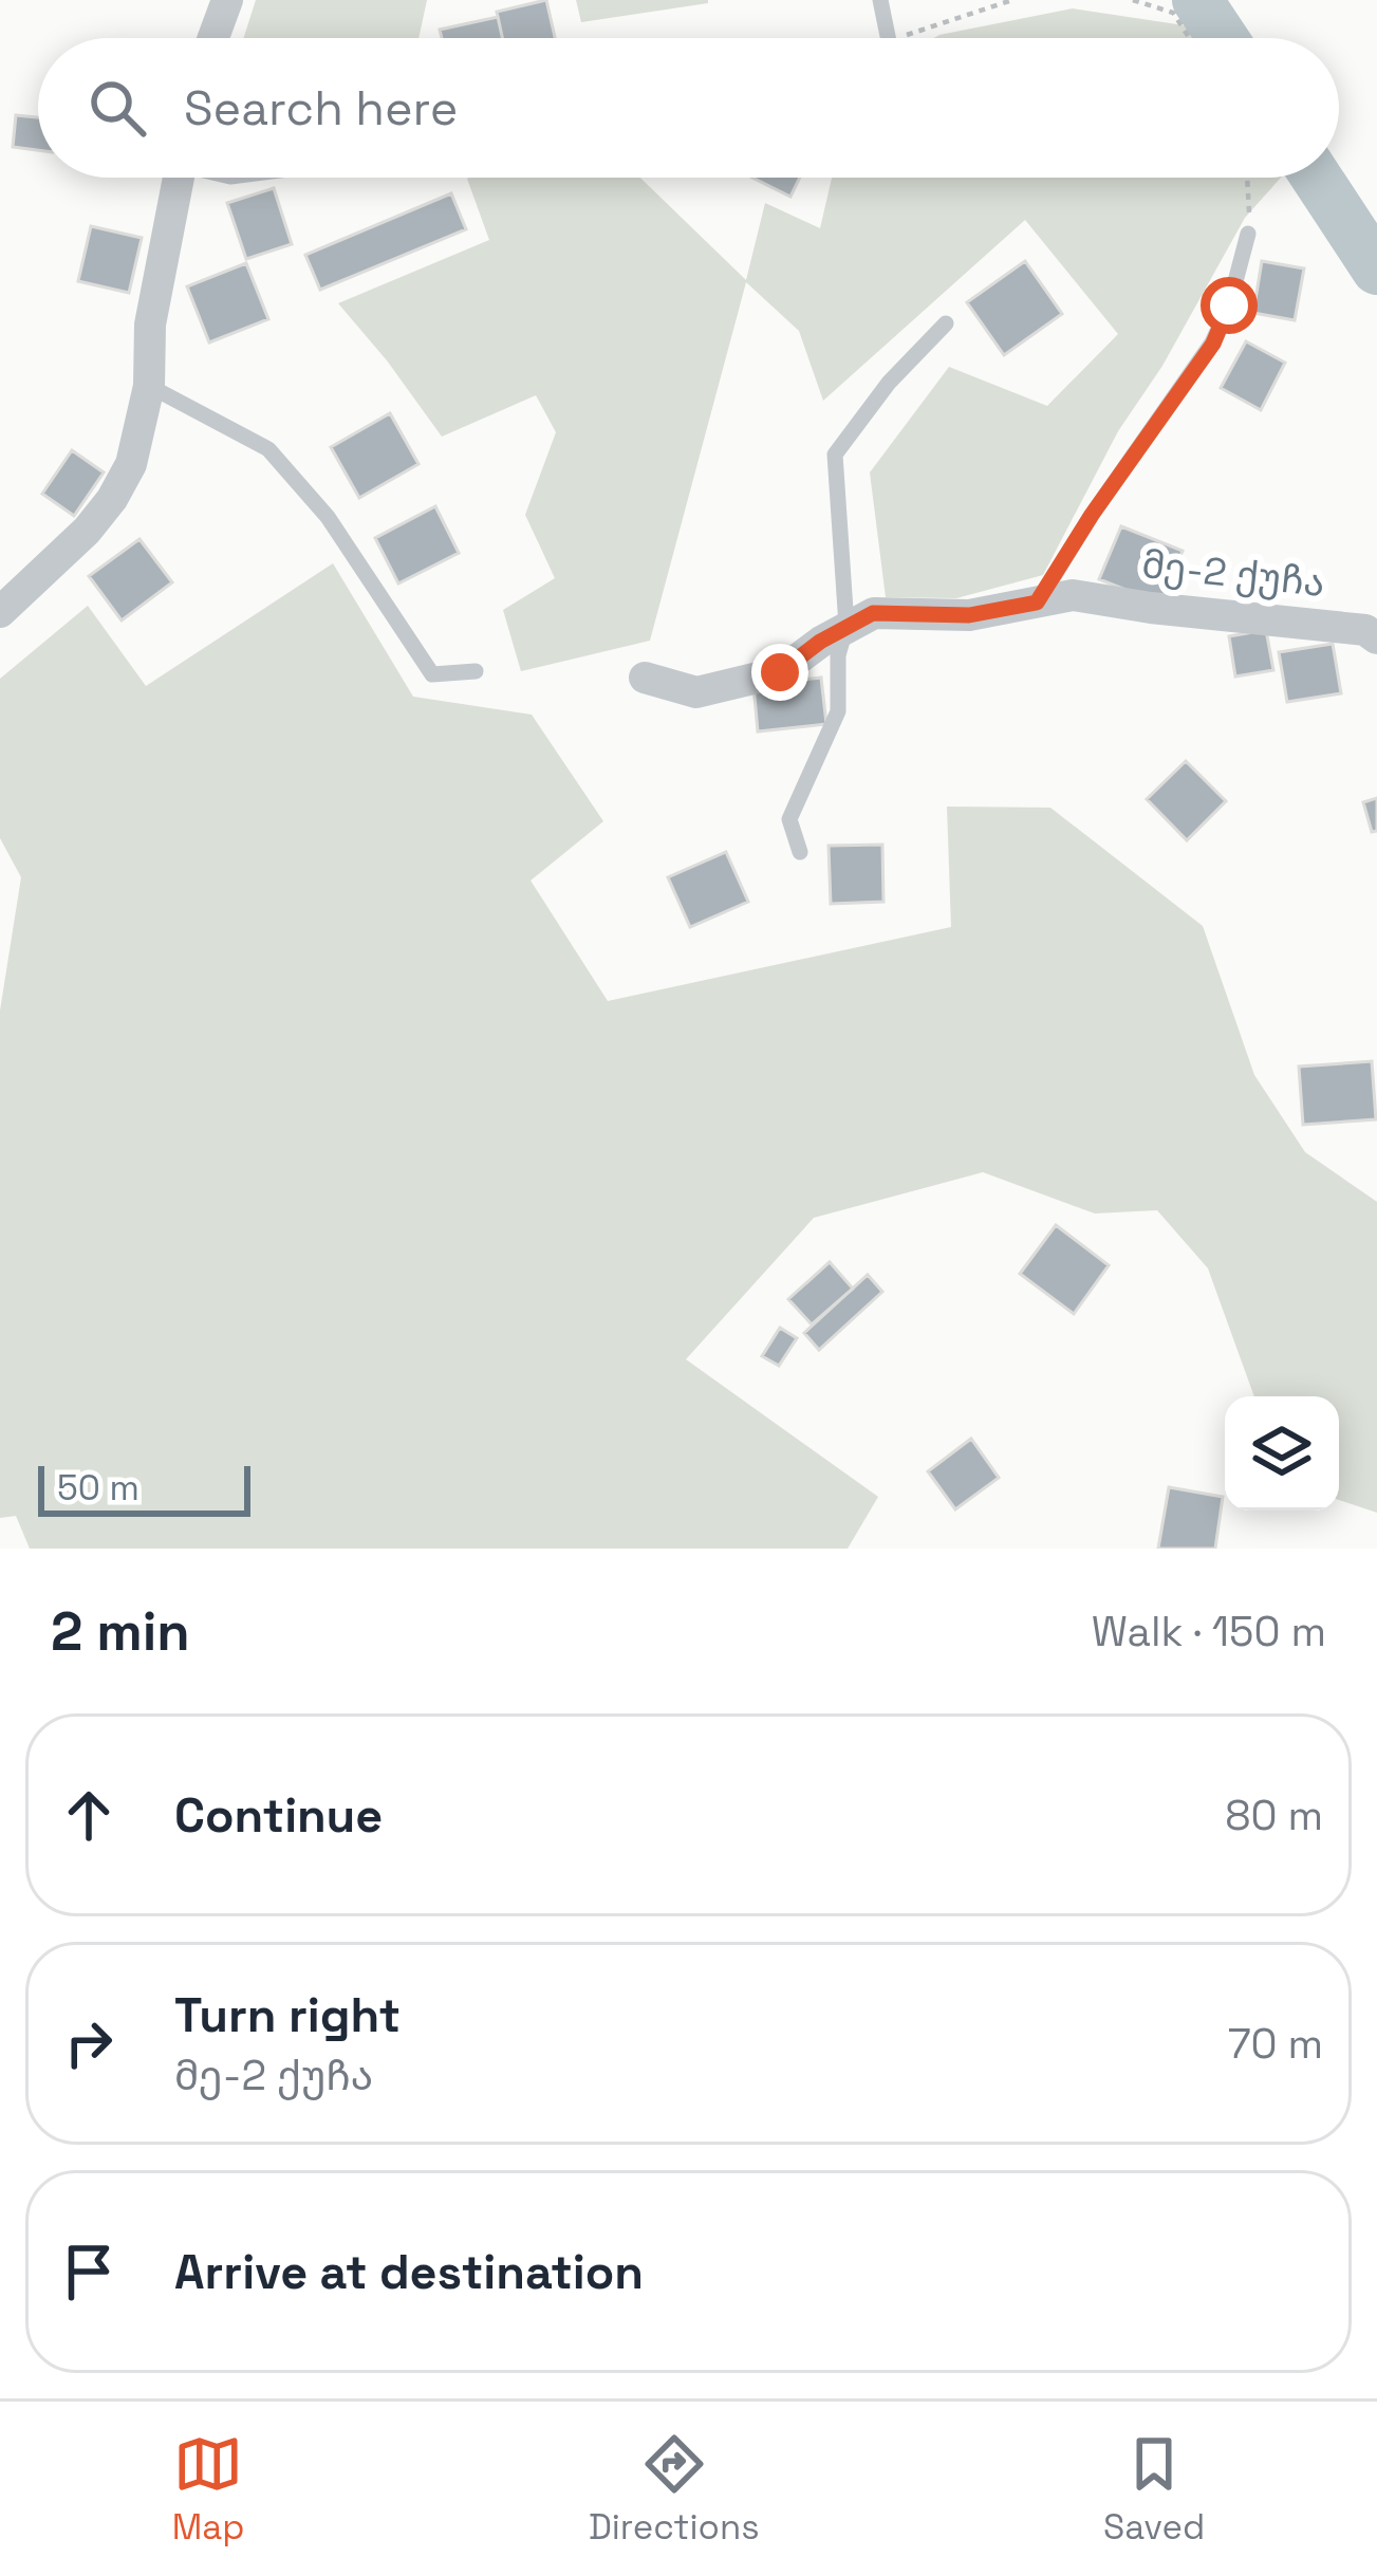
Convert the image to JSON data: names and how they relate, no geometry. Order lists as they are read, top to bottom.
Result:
{
  "streets": {
    "street": ["მე-2 ქუჩა"]
  },
  "scale_bar": "50 m",
  "page": {
    "search": "Search here",
    "scale": "50 m",
    "heading": ["2 min", "Walk · 150 m"],
    "list": [
      ["Continue", "80 m"],
      ["Turn right", "მე-2 ქუჩა", "70 m"],
      "Arrive at destination"
    ],
    "nav": ["Map", "Directions", "Saved"]
  }
}
